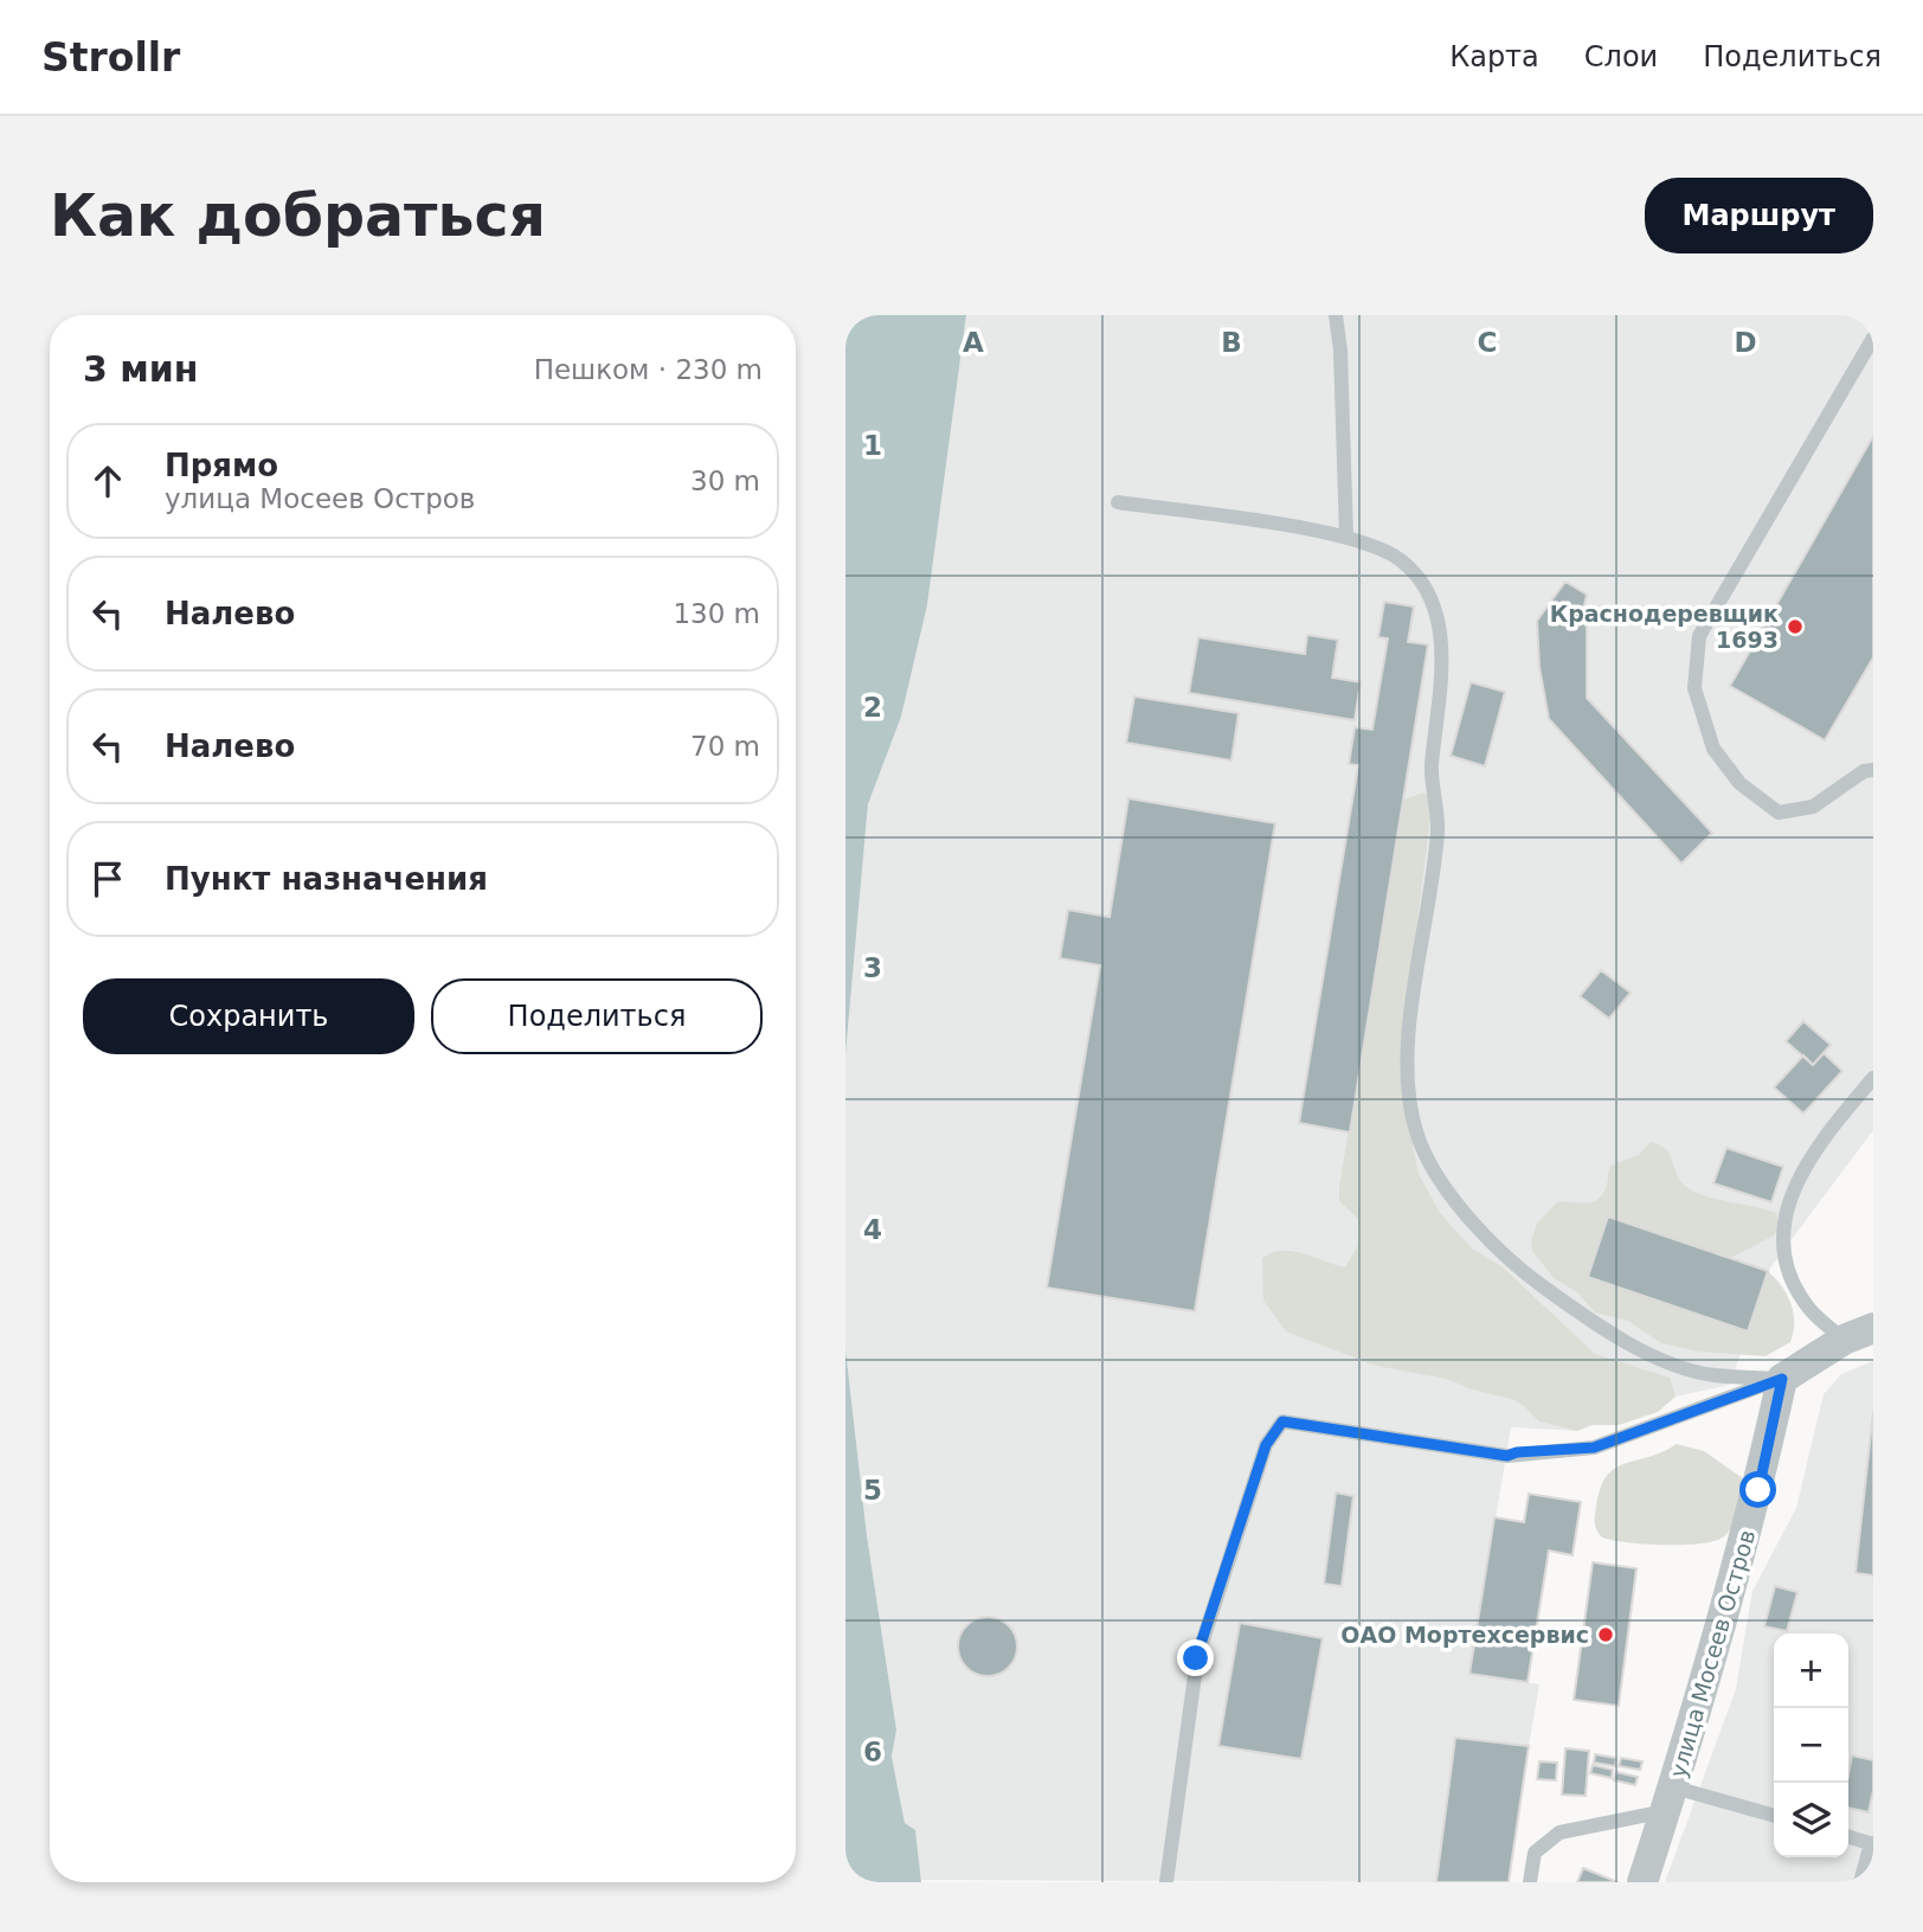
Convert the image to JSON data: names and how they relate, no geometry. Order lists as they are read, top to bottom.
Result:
{
  "streets": {
    "street": ["улица Мосеев Остров"]
  },
  "places": ["Краснодеревщик 1693", "ОАО Мортехсервис"],
  "page": {
    "header": "Strollr",
    "nav": ["Карта", "Слои", "Поделиться"],
    "buttons": [
      "Маршрут",
      ["Сохранить", "Поделиться"]
    ],
    "title": "Как добраться",
    "heading": ["3 мин", "Пешком · 230 m"],
    "list": [
      ["Прямо", "улица Мосеев Остров", "30 m"],
      ["Налево", "130 m"],
      ["Налево", "70 m"],
      "Пункт назначения"
    ],
    "map_buttons": ["+", "−"]
  },
  "grid": {
    "columns": [
      "A",
      "B",
      "C",
      "D"
    ],
    "rows": [
      "1",
      "2",
      "3",
      "4",
      "5",
      "6"
    ]
  }
}
